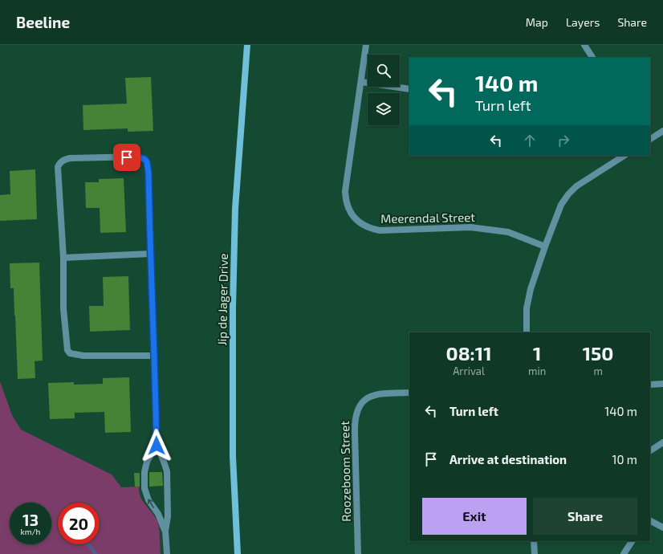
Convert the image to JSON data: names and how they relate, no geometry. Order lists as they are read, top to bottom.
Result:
{
  "streets": {
    "main road": ["Jip de Jager Drive"],
    "street": ["Meerendal Street", "Roozeboom Street"]
  },
  "page": {
    "header": "Beeline",
    "nav": ["Map", "Layers", "Share"],
    "turn": ["140 m", "Turn left"],
    "eta": [
      "08:11",
      "Arrival",
      "1",
      "min",
      "150",
      "m"
    ],
    "list": [
      {
        "name": "Turn left",
        "value": "140 m"
      },
      {
        "name": "Arrive at destination",
        "value": "10 m"
      }
    ],
    "buttons": ["Exit", "Share"],
    "speed": "13 km/h",
    "limit": "20"
  }
}
